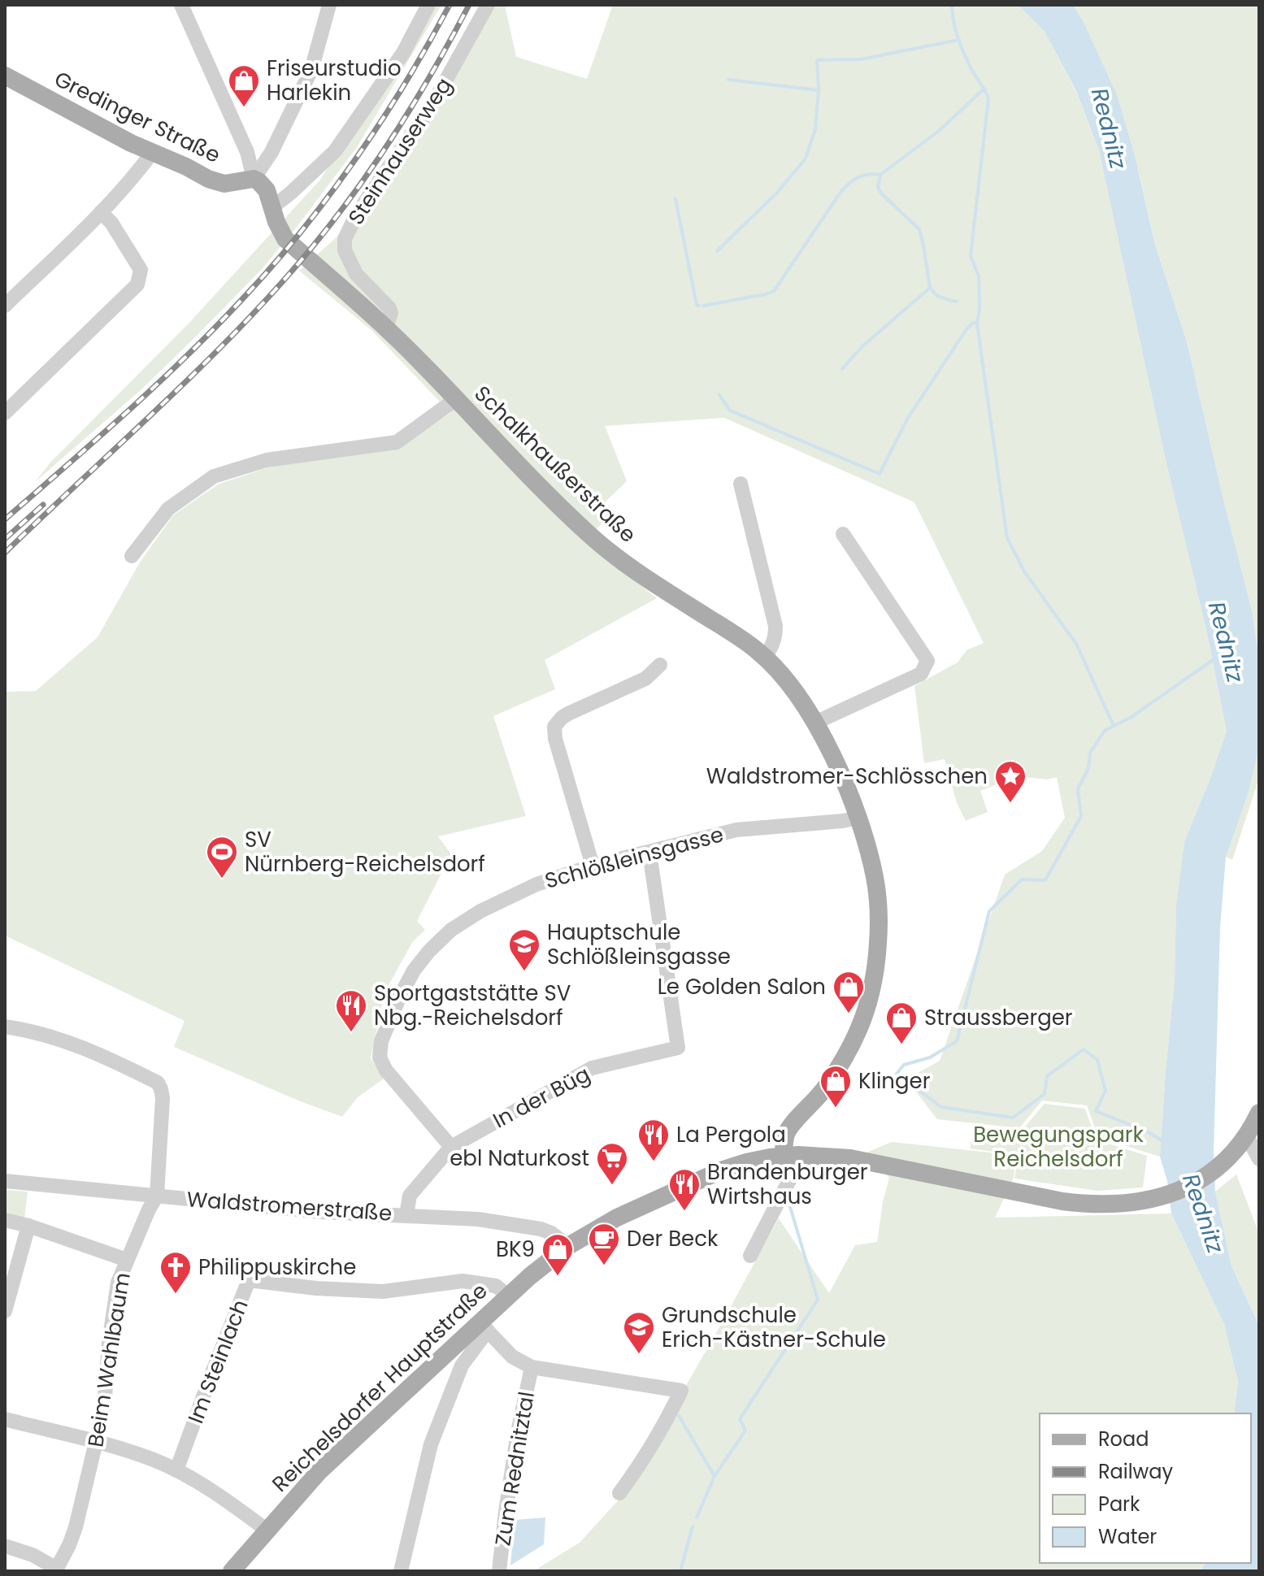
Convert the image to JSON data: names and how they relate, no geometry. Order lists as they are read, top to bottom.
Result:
{
  "streets": {
    "main road": ["Gredinger Straße", "Schalkhaußerstraße", "Reichelsdorfer Hauptstraße"],
    "street": [
      "Steinhauserweg",
      "Schlößleinsgasse",
      "In der Büg",
      "Waldstromerstraße",
      "Beim Wahlbaum",
      "Im Steinlach",
      "Zum Rednitztal"
    ]
  },
  "crossings": [
    ["Gredinger Straße", "Schalkhaußerstraße"],
    ["Steinhauserweg", "Schalkhaußerstraße"],
    ["Schalkhaußerstraße", "Schlößleinsgasse"],
    ["Schalkhaußerstraße", "Reichelsdorfer Hauptstraße"],
    ["Schlößleinsgasse", "In der Büg"],
    ["In der Büg", "Waldstromerstraße"],
    ["Waldstromerstraße", "Beim Wahlbaum"],
    ["Waldstromerstraße", "Reichelsdorfer Hauptstraße"],
    ["Im Steinlach", "Reichelsdorfer Hauptstraße"]
  ],
  "water": ["Rednitz"],
  "parks": ["Bewegungspark Reichelsdorf"],
  "places": {
    "shop": [
      "Friseurstudio Harlekin",
      "Le Golden Salon",
      "Straussberger",
      "Klinger",
      "BK9"
    ],
    "place": ["Waldstromer-Schlösschen"],
    "sports": ["SV Nürnberg-Reichelsdorf"],
    "school or university": ["Hauptschule Schlößleinsgasse", "Grundschule Erich-Kästner-Schule"],
    "restaurant": ["Sportgaststätte SV Nbg.-Reichelsdorf", "La Pergola", "Brandenburger Wirtshaus"],
    "supermarket": ["ebl Naturkost"],
    "cafe": ["Der Beck"],
    "church": ["Philippuskirche"]
  },
  "legend": [
    "Road",
    "Railway",
    "Park",
    "Water"
  ]
}
